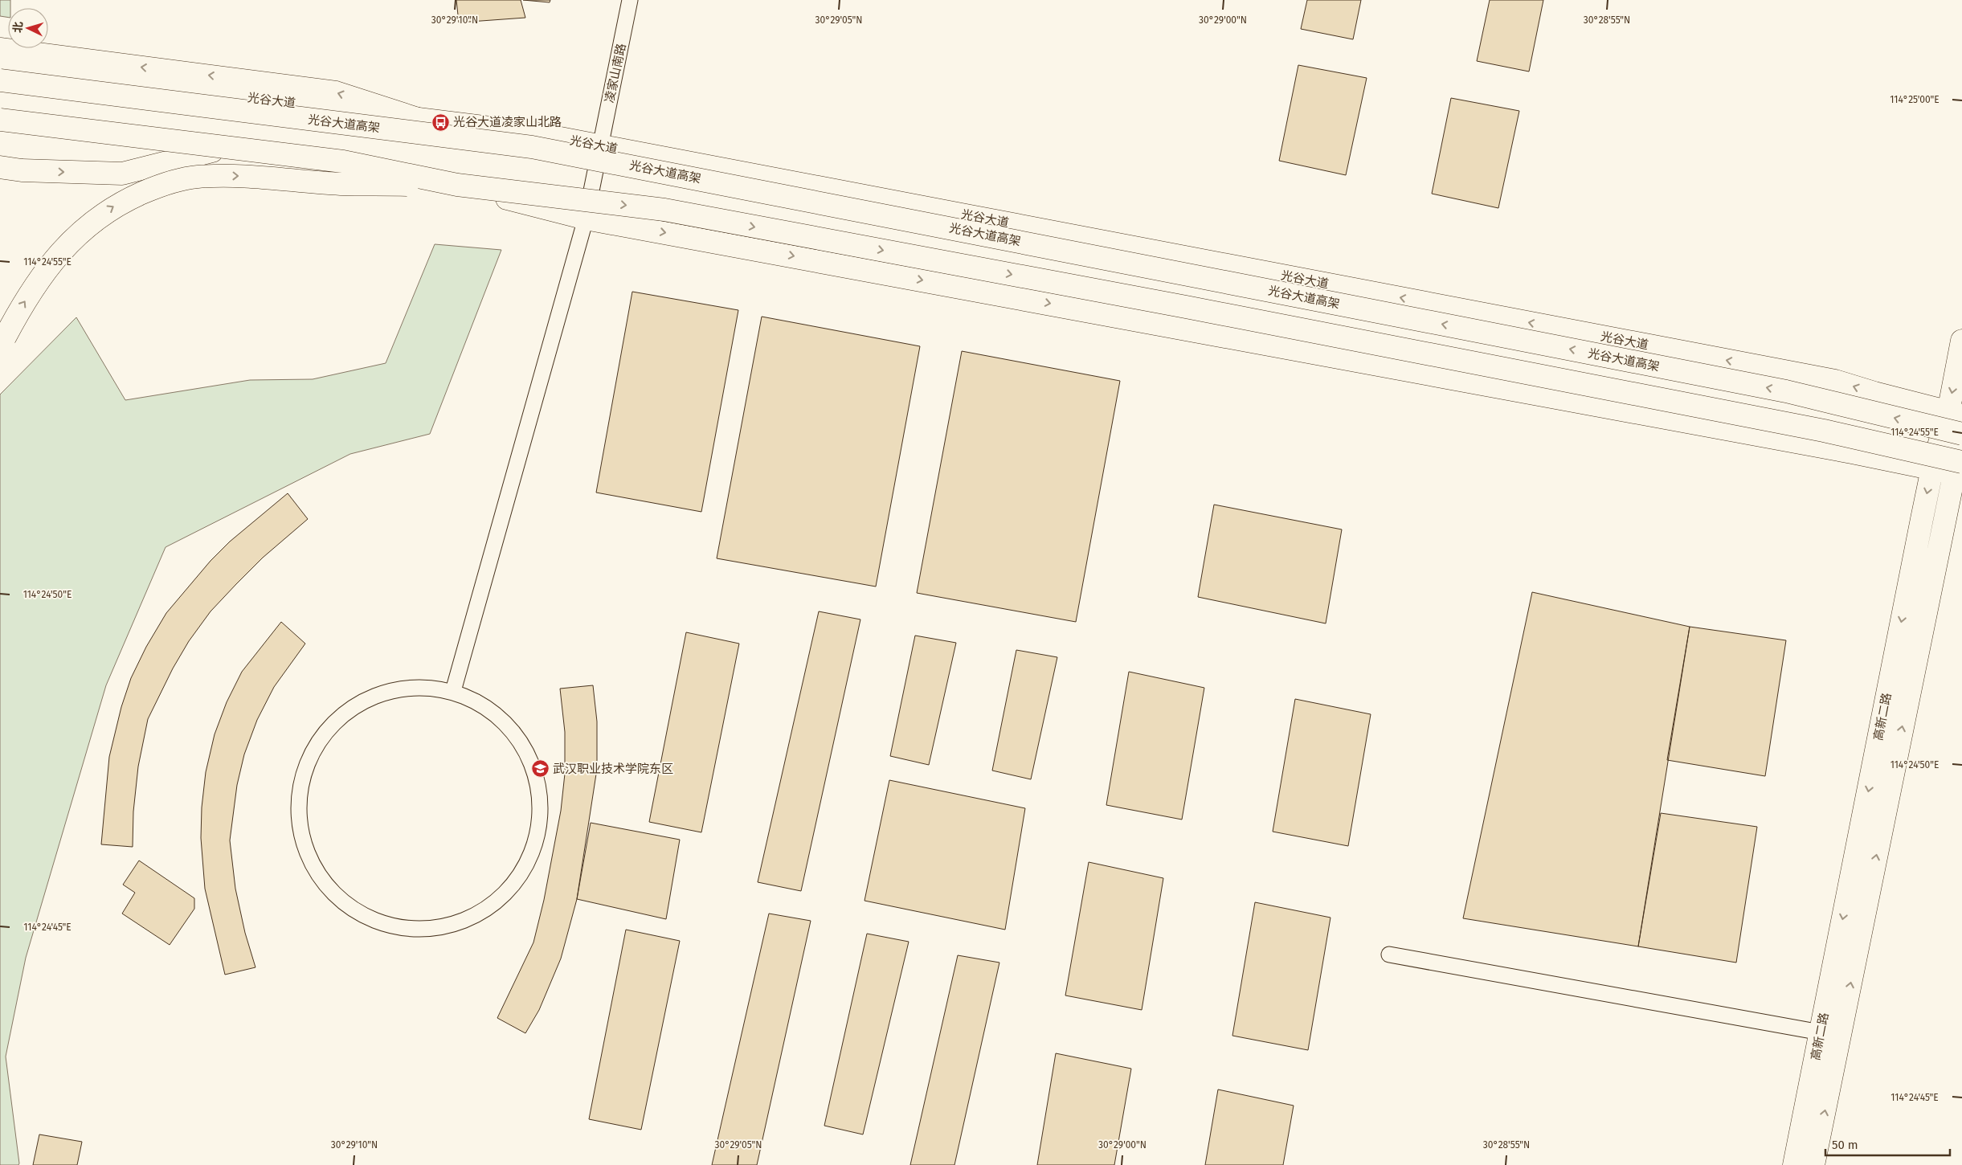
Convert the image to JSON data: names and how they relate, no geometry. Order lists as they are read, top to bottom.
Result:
{
  "streets": {
    "main road": ["光谷大道", "光谷大道高架", "高新二路"],
    "street": ["凌家山南路"]
  },
  "crossings": [
    ["凌家山南路", "光谷大道"],
    ["光谷大道", "高新二路"],
    ["光谷大道高架", "高新二路"]
  ],
  "places": {
    "bus stop": ["光谷大道凌家山北路"],
    "school or university": ["武汉职业技术学院东区"]
  },
  "scale_bar": "50 m",
  "north": "left",
  "coordinates": [
    "30°29'10\"N",
    "30°29'05\"N",
    "30°29'00\"N",
    "30°28'55\"N",
    "114°25'00\"E",
    "114°24'55\"E",
    "114°24'50\"E",
    "114°24'45\"E"
  ]
}
